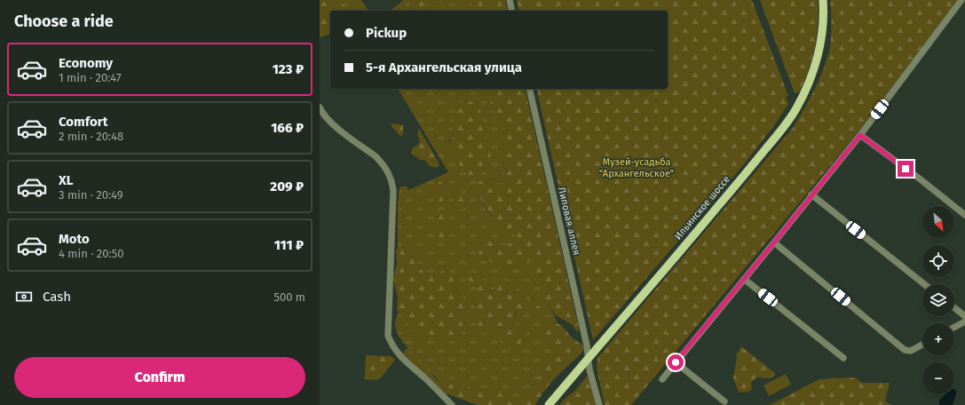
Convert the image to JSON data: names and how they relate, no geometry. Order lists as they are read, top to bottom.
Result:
{
  "streets": {
    "main road": ["Ильинское шоссе"],
    "street": ["Липовая аллея"]
  },
  "crossings": [
    ["Ильинское шоссе", "Липовая аллея"]
  ],
  "parks": ["Музей-усадьба \"Архангельское\""],
  "north": "bottom right",
  "page": {
    "heading": "Choose a ride",
    "banner": ["Pickup", "5-я Архангельская улица"],
    "list": [
      {
        "name": "Economy",
        "note": "1 min · 20:47",
        "value": "123 ₽"
      },
      {
        "name": "Comfort",
        "note": "2 min · 20:48",
        "value": "166 ₽"
      },
      {
        "name": "XL",
        "note": "3 min · 20:49",
        "value": "209 ₽"
      },
      {
        "name": "Moto",
        "note": "4 min · 20:50",
        "value": "111 ₽"
      }
    ],
    "map_buttons": ["+", "−"],
    "pay": ["Cash", "500 m"],
    "buttons": "Confirm"
  }
}
